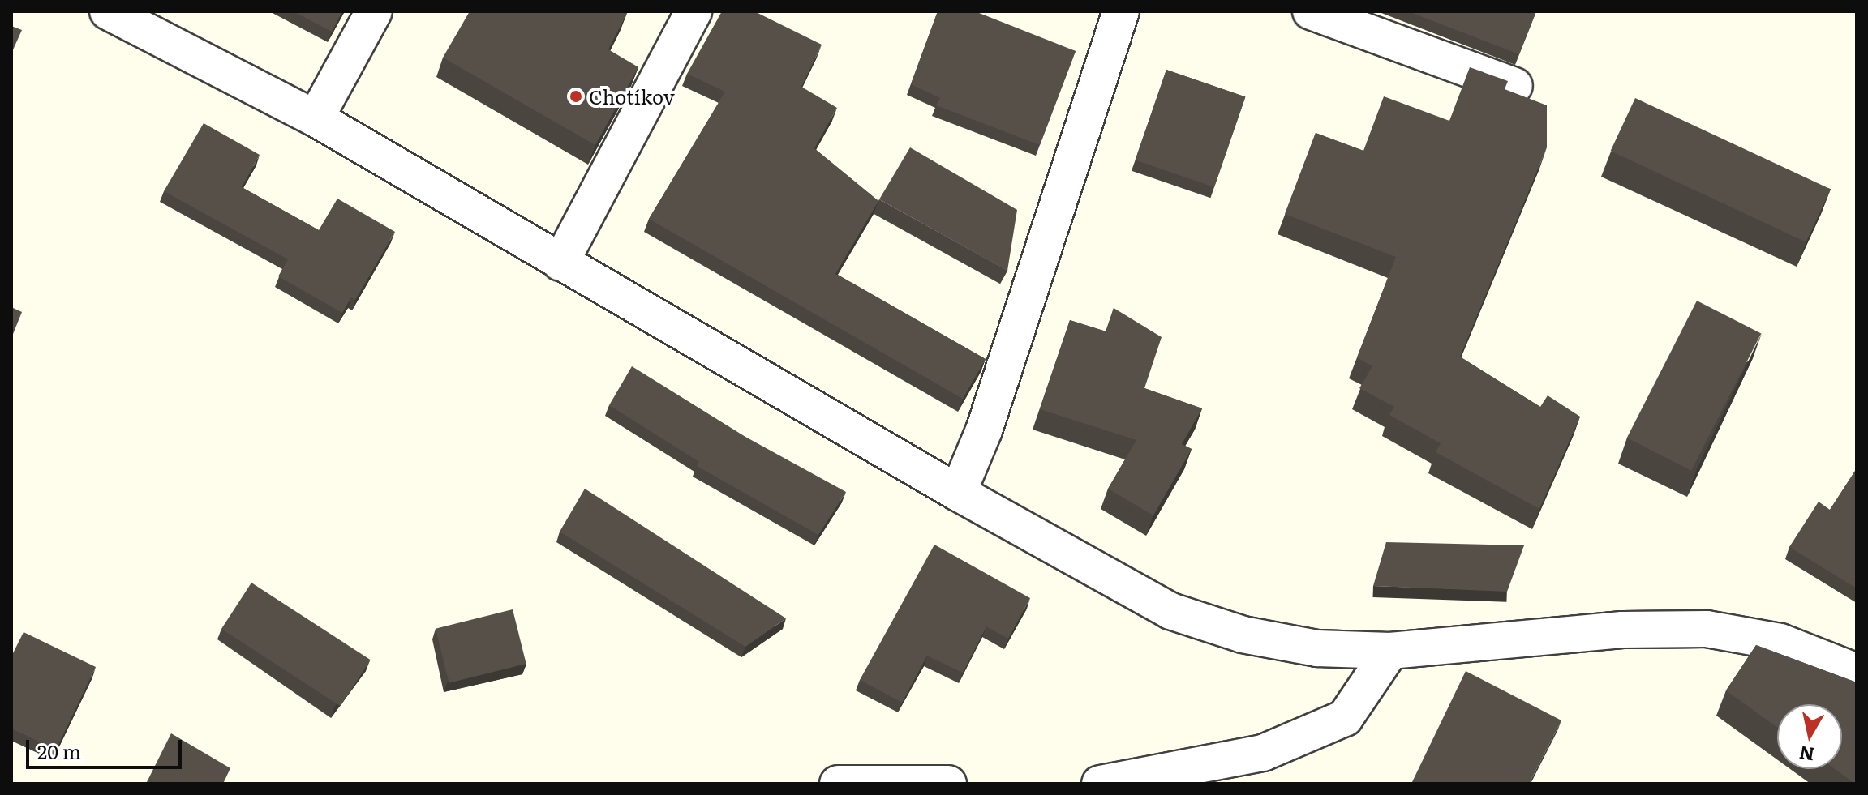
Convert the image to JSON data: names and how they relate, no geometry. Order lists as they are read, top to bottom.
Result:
{
  "places": ["Chotíkov"],
  "scale_bar": "20 m",
  "north": "bottom"
}
